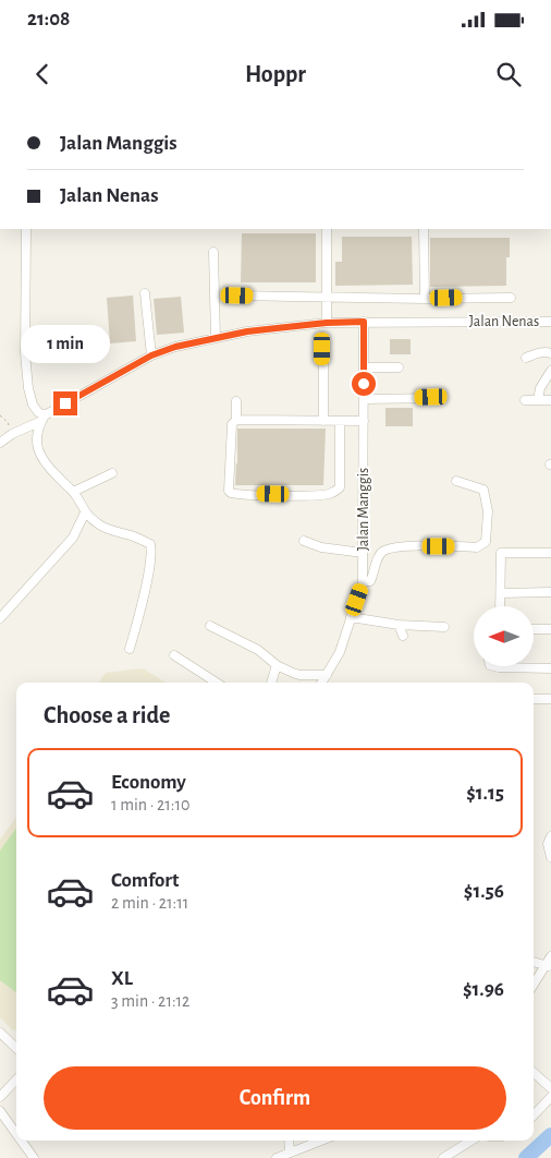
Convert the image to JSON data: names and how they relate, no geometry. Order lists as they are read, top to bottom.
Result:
{
  "streets": {
    "street": ["Jalan Nenas", "Jalan Manggis"]
  },
  "crossings": [
    ["Jalan Nenas", "Jalan Manggis"]
  ],
  "north": "left",
  "page": {
    "status": "21:08",
    "header": "Hoppr",
    "banner": ["Jalan Manggis", "Jalan Nenas"],
    "bubble": "1 min",
    "heading": "Choose a ride",
    "list": [
      {
        "name": "Economy",
        "note": "1 min · 21:10",
        "value": "$1.15"
      },
      {
        "name": "Comfort",
        "note": "2 min · 21:11",
        "value": "$1.56"
      },
      {
        "name": "XL",
        "note": "3 min · 21:12",
        "value": "$1.96"
      }
    ],
    "buttons": "Confirm"
  }
}
